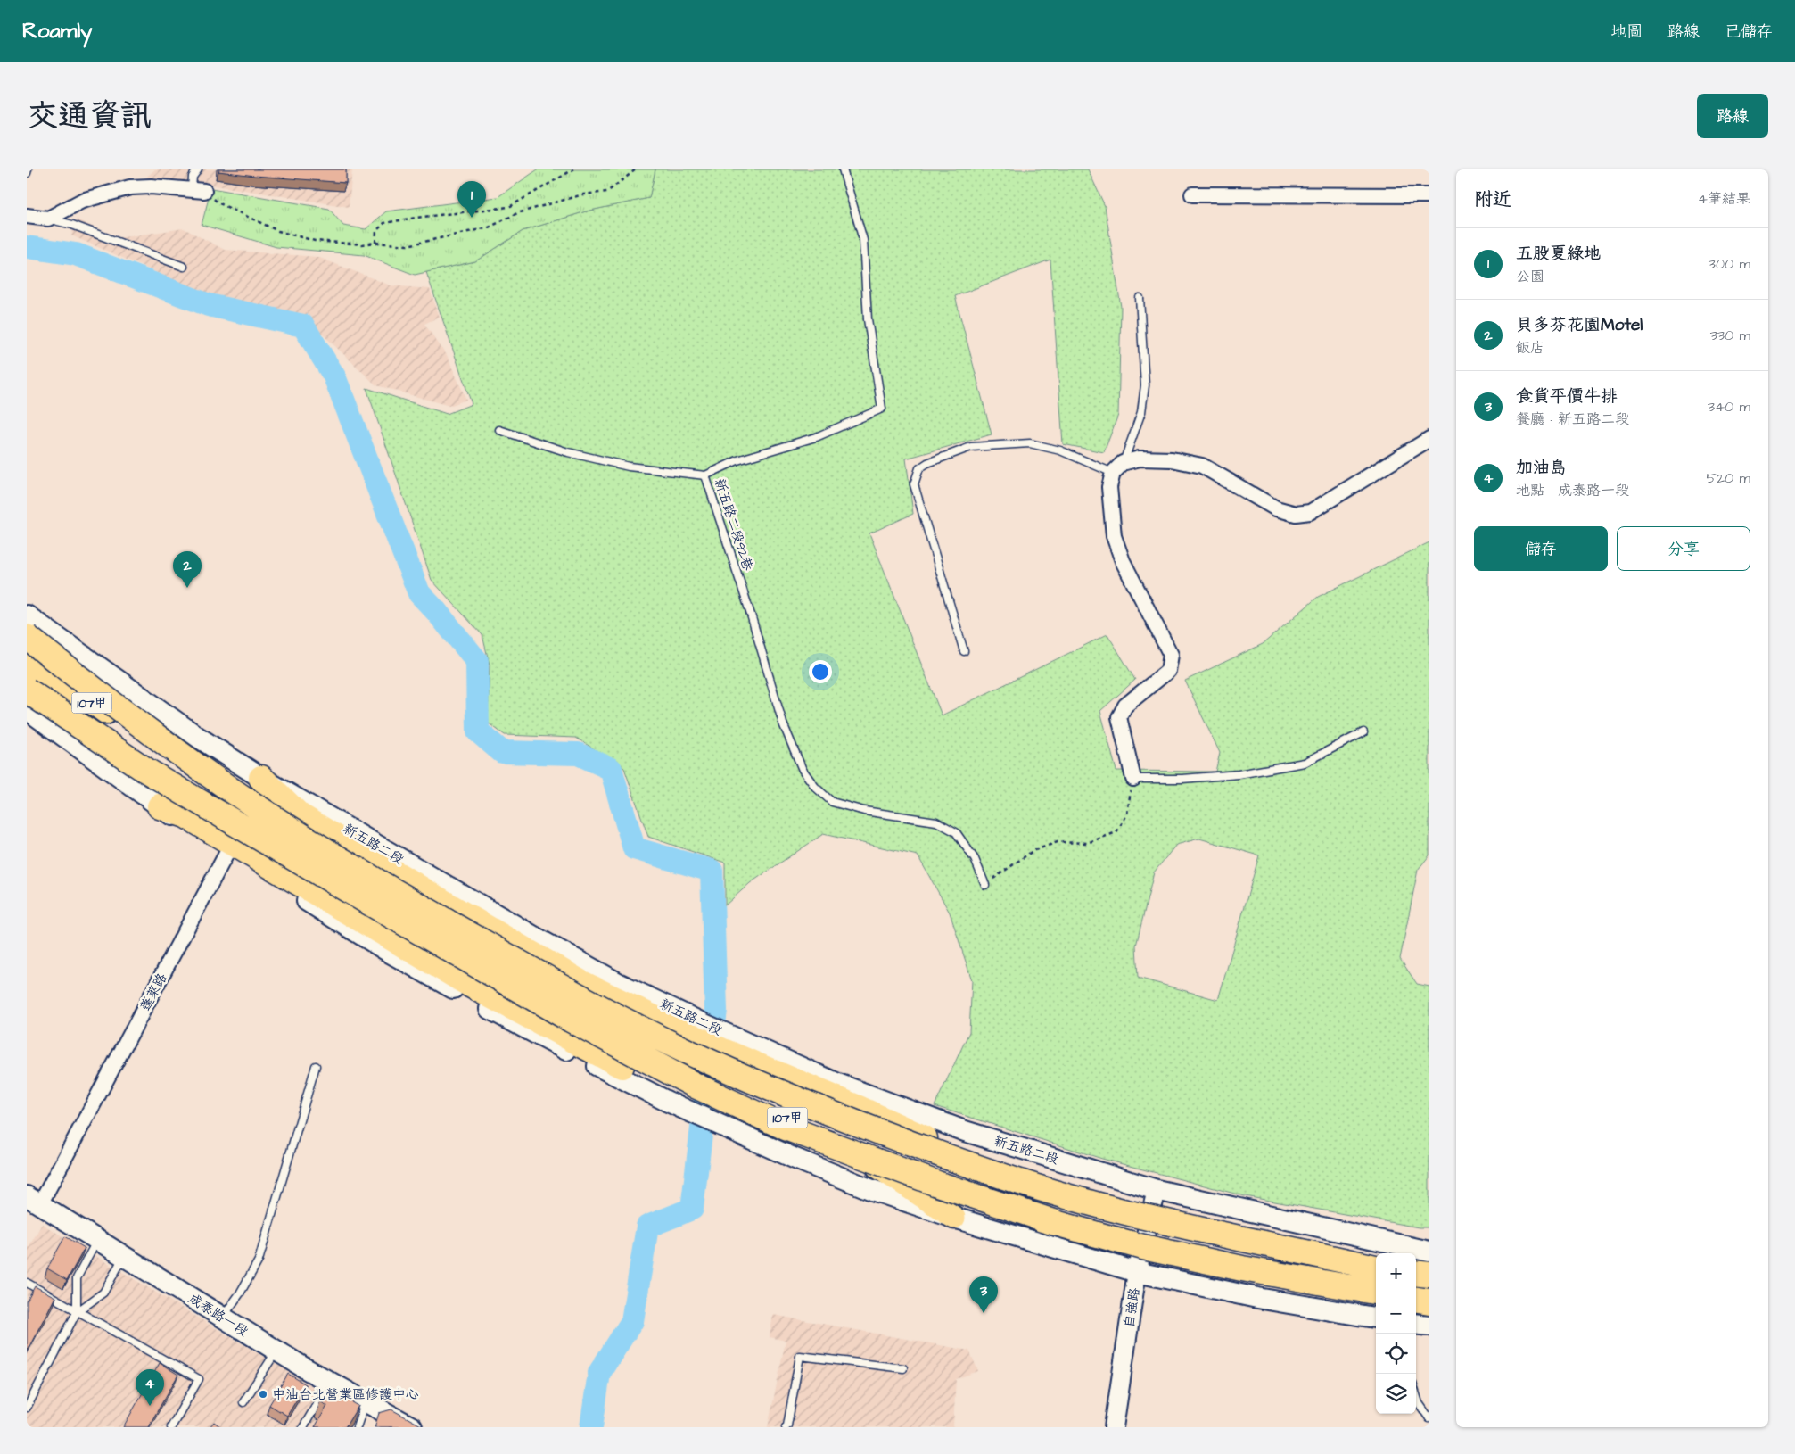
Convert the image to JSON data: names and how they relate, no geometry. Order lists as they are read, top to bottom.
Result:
{
  "streets": {
    "main road": ["107甲", "新五路二段", "成泰路一段"],
    "street": ["蓬萊路", "自強路"],
    "lane": ["新五路二段92巷"]
  },
  "crossings": [
    ["107甲", "蓬萊路"],
    ["107甲", "自強路"],
    ["新五路二段", "蓬萊路"],
    ["新五路二段", "自強路"],
    ["蓬萊路", "成泰路一段"]
  ],
  "places": ["中油台北營業區修護中心"],
  "page": {
    "header": "Roamly",
    "nav": ["地圖", "路線", "已儲存"],
    "title": "交通資訊",
    "buttons": [
      "路線",
      ["儲存", "分享"]
    ],
    "heading": ["附近", "4筆結果"],
    "pins": [
      "1",
      "2",
      "3",
      "4"
    ],
    "list": [
      {
        "mark": "1",
        "name": "五股夏綠地",
        "note": "公園",
        "value": "300 m"
      },
      {
        "mark": "2",
        "name": "貝多芬花園Motel",
        "note": "飯店",
        "value": "330 m"
      },
      {
        "mark": "3",
        "name": "食貨平價牛排",
        "note": "餐廳 · 新五路二段",
        "value": "340 m"
      },
      {
        "mark": "4",
        "name": "加油島",
        "note": "地點 · 成泰路一段",
        "value": "520 m"
      }
    ],
    "map_buttons": ["+", "−"]
  }
}
